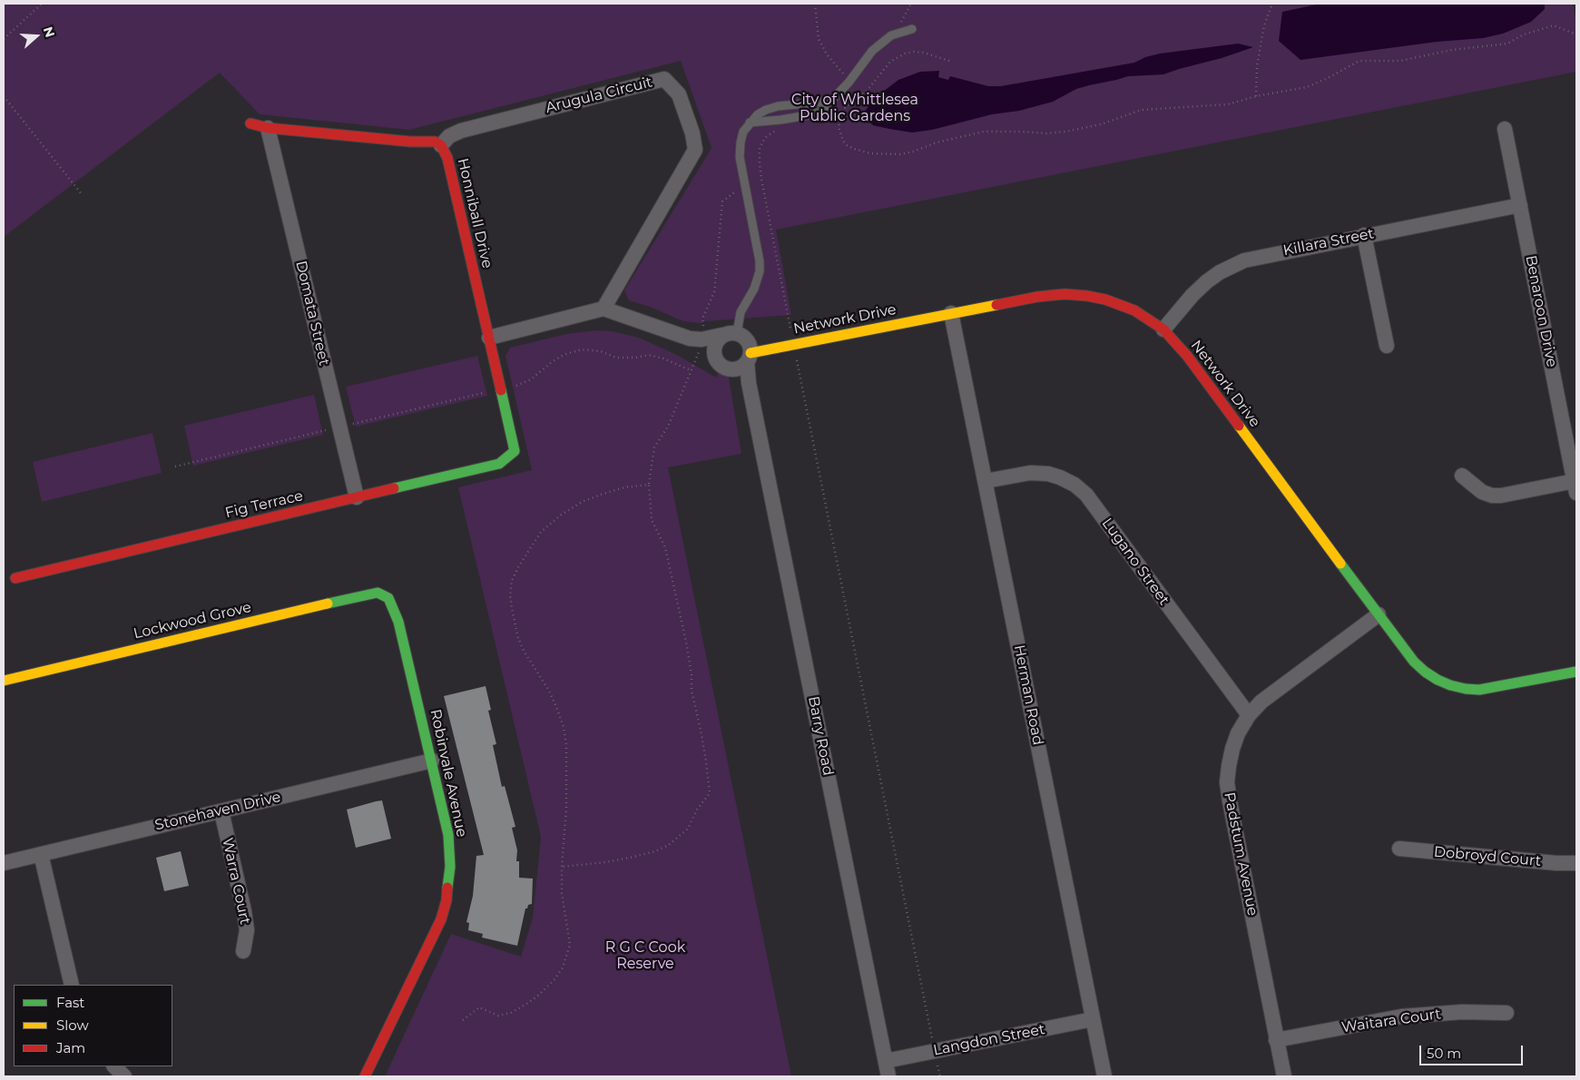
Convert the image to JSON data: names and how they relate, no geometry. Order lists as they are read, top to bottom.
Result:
{
  "streets": {
    "street": [
      "Arugula Circuit",
      "Honniball Drive",
      "Killara Street",
      "Benaroon Drive",
      "Domata Street",
      "Network Drive",
      "Fig Terrace",
      "Lugano Street",
      "Lockwood Grove",
      "Herman Road",
      "Barry Road",
      "Robinvale Avenue",
      "Stonehaven Drive",
      "Padstum Avenue",
      "Dobroyd Court",
      "Warra Court",
      "Waitara Court",
      "Langdon Street"
    ]
  },
  "crossings": [
    ["Arugula Circuit", "Honniball Drive"],
    ["Honniball Drive", "Domata Street"],
    ["Honniball Drive", "Fig Terrace"],
    ["Killara Street", "Benaroon Drive"],
    ["Killara Street", "Network Drive"],
    ["Domata Street", "Fig Terrace"],
    ["Network Drive", "Herman Road"],
    ["Network Drive", "Barry Road"],
    ["Network Drive", "Padstum Avenue"],
    ["Lugano Street", "Herman Road"],
    ["Lugano Street", "Padstum Avenue"],
    ["Lockwood Grove", "Robinvale Avenue"],
    ["Herman Road", "Langdon Street"],
    ["Barry Road", "Langdon Street"],
    ["Robinvale Avenue", "Stonehaven Drive"],
    ["Stonehaven Drive", "Warra Court"],
    ["Padstum Avenue", "Waitara Court"]
  ],
  "parks": ["City of Whittlesea Public Gardens", "R G C Cook Reserve"],
  "legend": ["Fast", "Slow", "Jam"],
  "scale_bar": "50 m",
  "north": "right"
}
